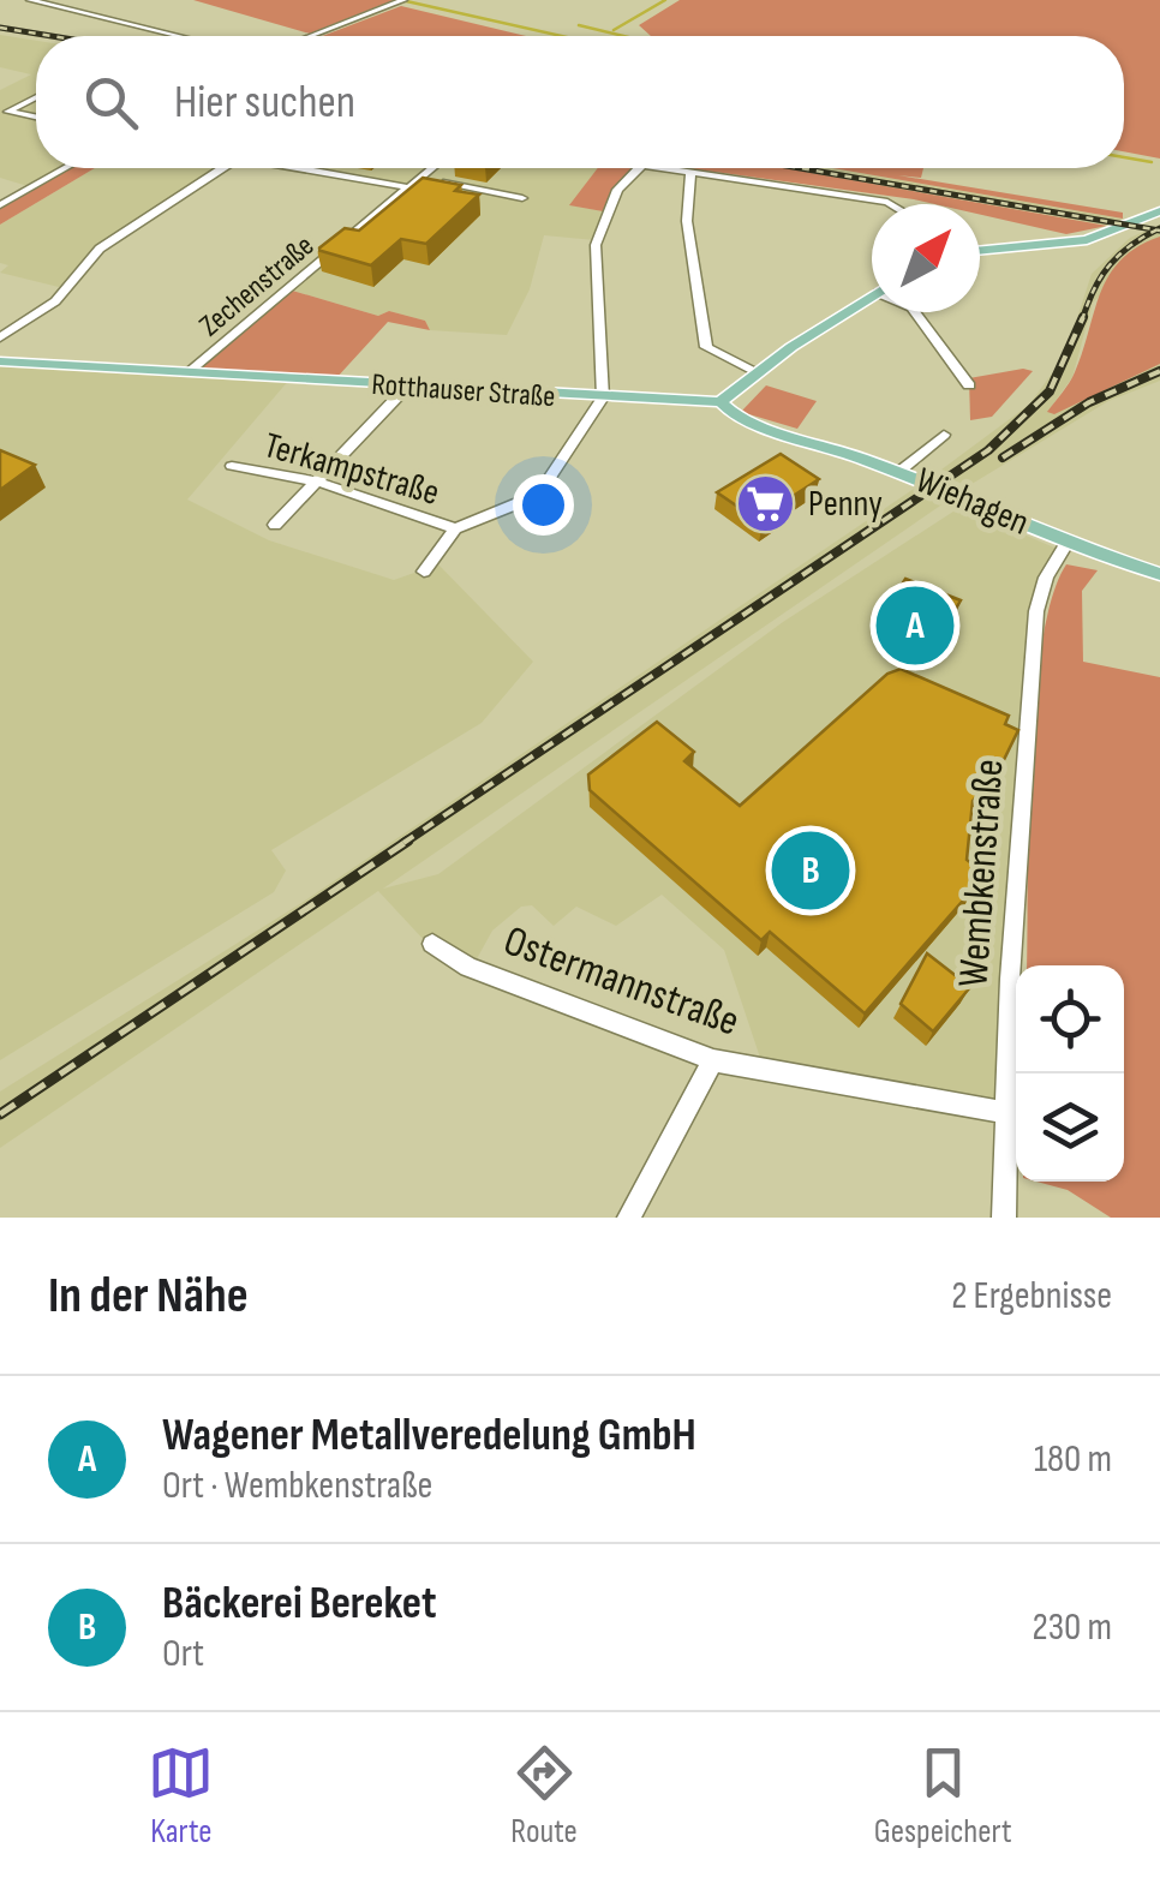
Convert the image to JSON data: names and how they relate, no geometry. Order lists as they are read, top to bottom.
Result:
{
  "streets": {
    "main road": ["Rotthauser Straße", "Wiehagen"],
    "street": [
      "Zechenstraße",
      "Terkampstraße",
      "Wembkenstraße",
      "Ostermannstraße"
    ]
  },
  "crossings": [
    ["Zechenstraße", "Rotthauser Straße"],
    ["Rotthauser Straße", "Wiehagen"],
    ["Wiehagen", "Wembkenstraße"],
    ["Wembkenstraße", "Ostermannstraße"]
  ],
  "places": {
    "supermarket": ["Penny"]
  },
  "north": "top right",
  "page": {
    "search": "Hier suchen",
    "pins": ["A", "B"],
    "heading": ["In der Nähe", "2 Ergebnisse"],
    "list": [
      {
        "mark": "A",
        "name": "Wagener Metallveredelung GmbH",
        "note": "Ort · Wembkenstraße",
        "value": "180 m"
      },
      {
        "mark": "B",
        "name": "Bäckerei Bereket",
        "note": "Ort",
        "value": "230 m"
      }
    ],
    "nav": ["Karte", "Route", "Gespeichert"]
  }
}
